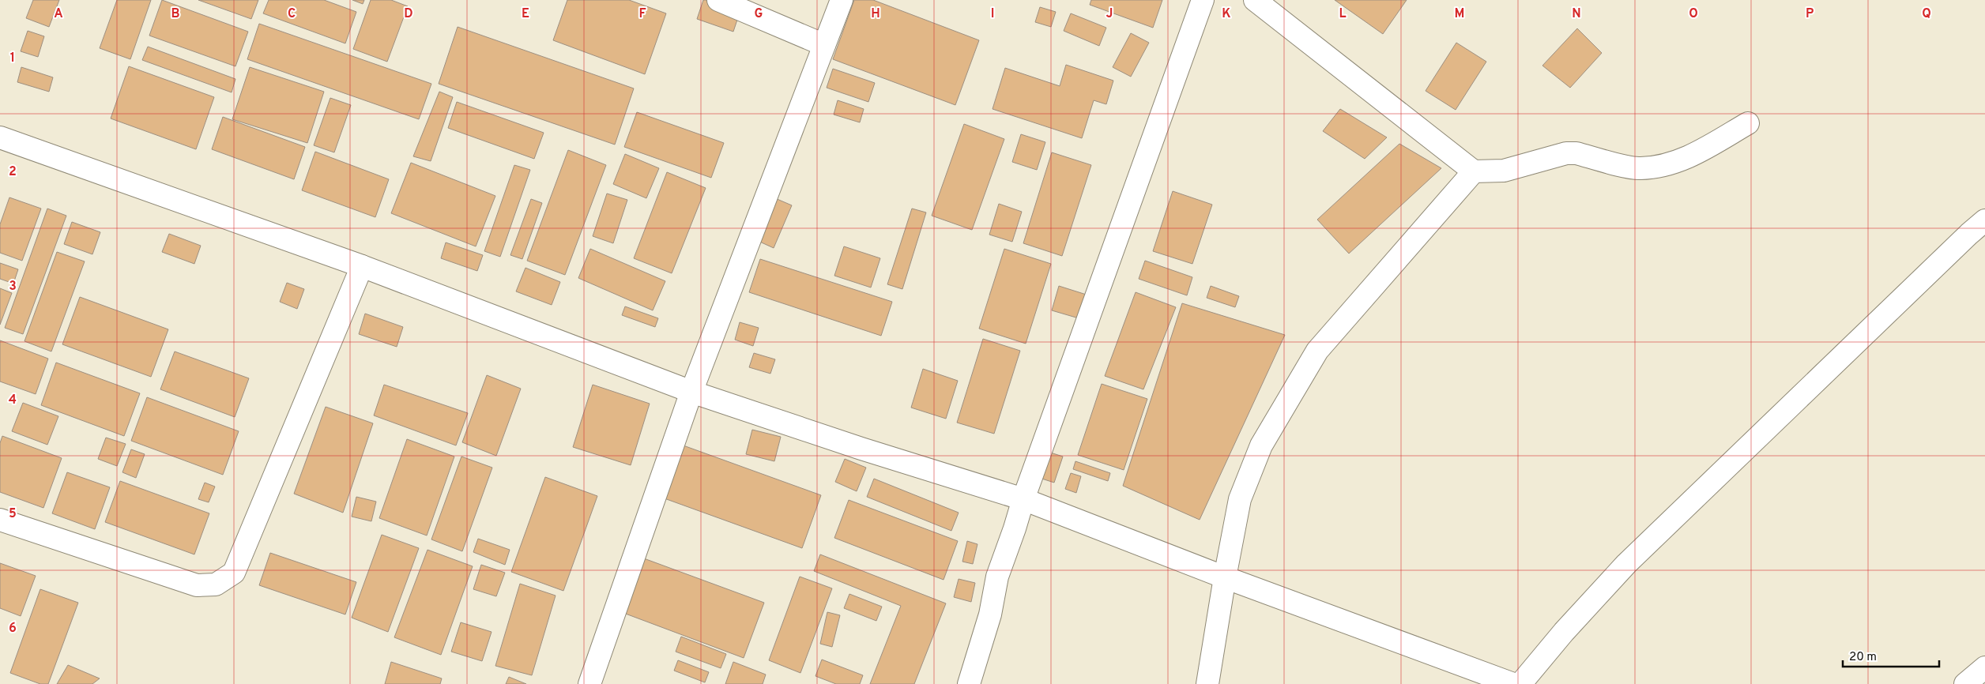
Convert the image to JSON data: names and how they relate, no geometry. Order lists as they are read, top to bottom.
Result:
{
  "scale_bar": "20 m",
  "grid": {
    "columns": [
      "A",
      "B",
      "C",
      "D",
      "E",
      "F",
      "G",
      "H",
      "I",
      "J",
      "K",
      "L",
      "M",
      "N",
      "O",
      "P",
      "Q"
    ],
    "rows": [
      "1",
      "2",
      "3",
      "4",
      "5",
      "6"
    ]
  }
}
